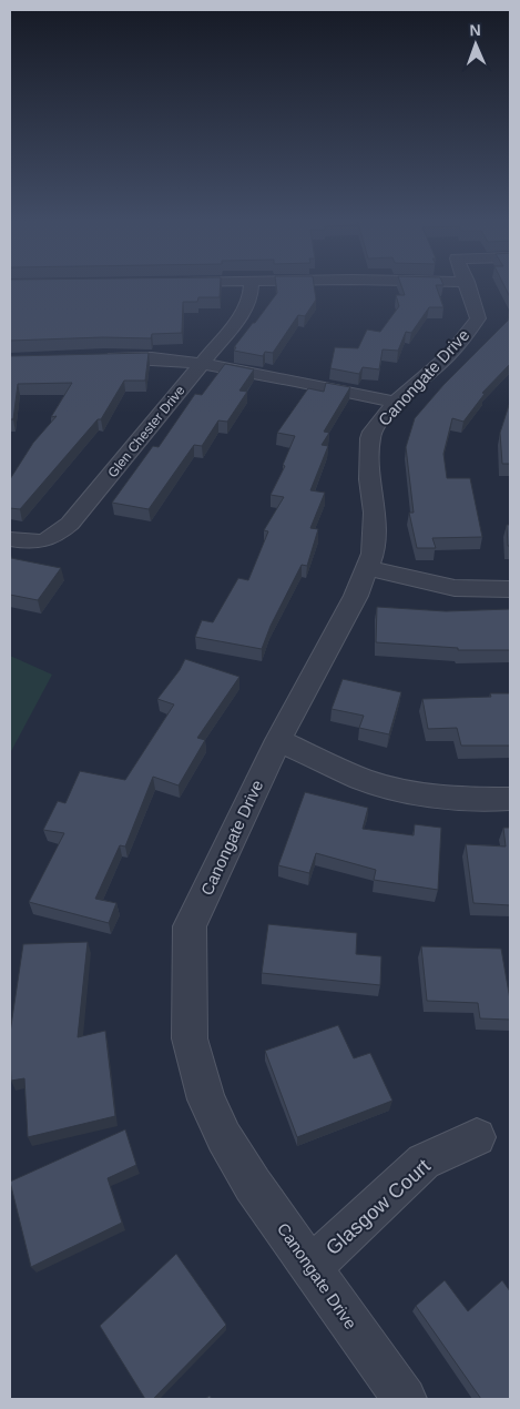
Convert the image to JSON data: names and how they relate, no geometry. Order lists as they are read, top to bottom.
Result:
{
  "streets": {
    "street": ["Canongate Drive", "Glen Chester Drive", "Glasgow Court"]
  },
  "crossings": [
    ["Canongate Drive", "Glasgow Court"]
  ],
  "north": "top"
}
